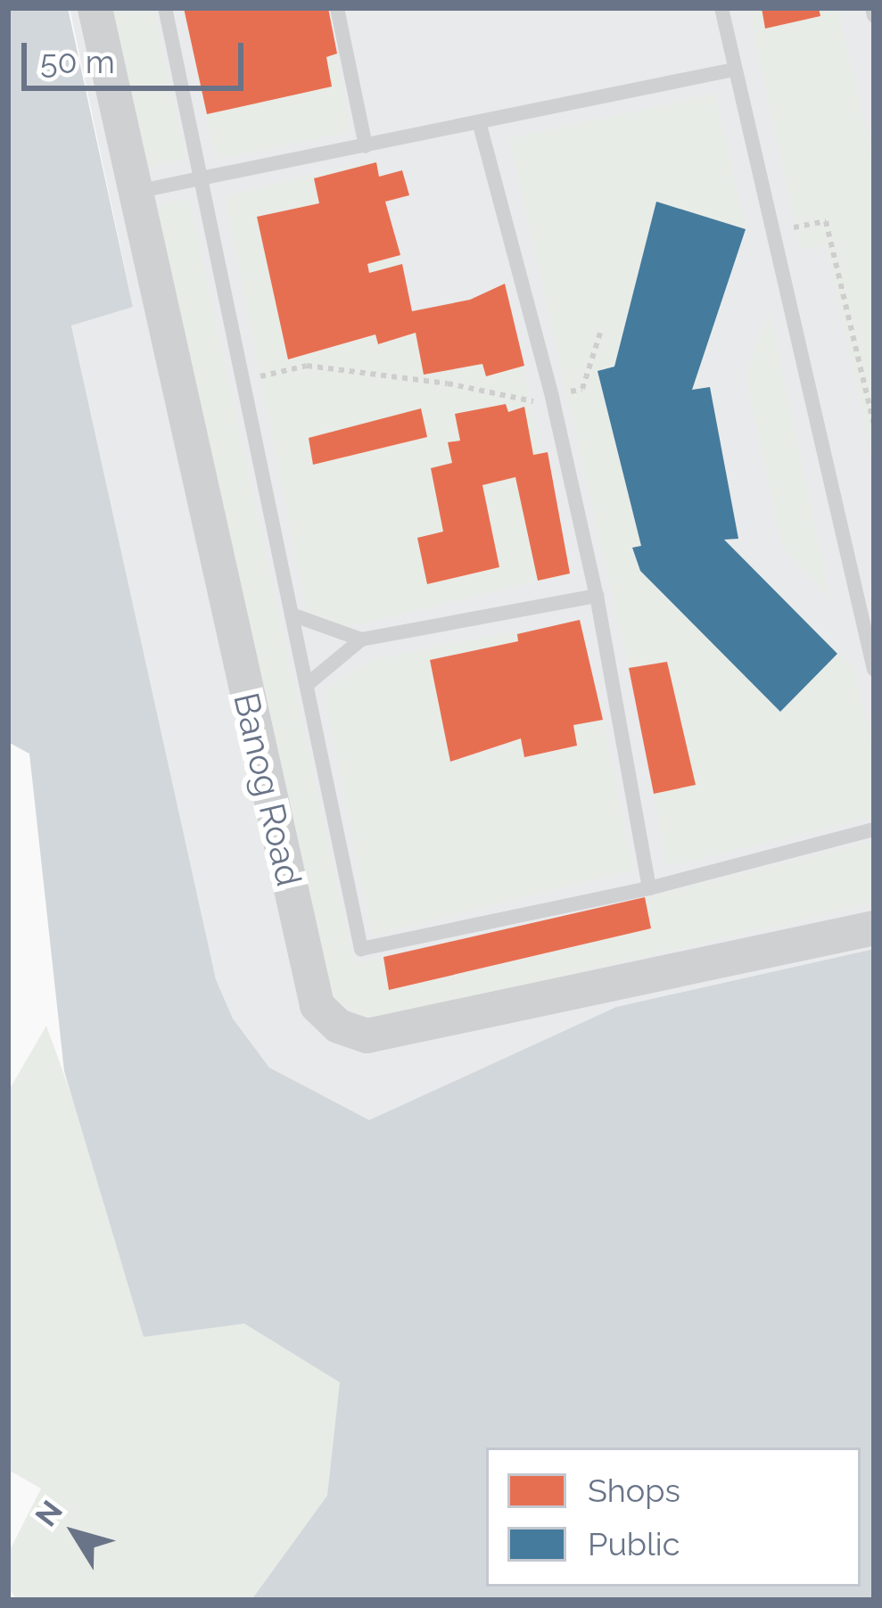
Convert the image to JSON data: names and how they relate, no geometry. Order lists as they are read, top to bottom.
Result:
{
  "streets": {
    "street": ["Banog Road"]
  },
  "legend": ["Shops", "Public"],
  "scale_bar": "50 m",
  "north": "top left"
}
